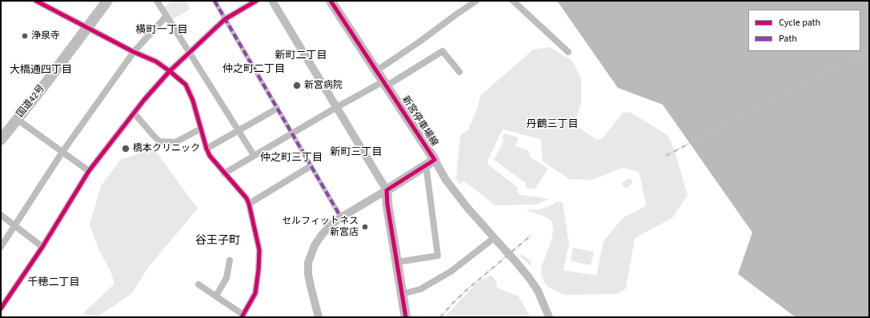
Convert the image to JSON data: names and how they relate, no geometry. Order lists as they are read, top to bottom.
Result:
{
  "streets": {
    "highway": ["国道42号"],
    "main road": ["新宮停車場線"]
  },
  "districts": [
    "横町一丁目",
    "新町二丁目",
    "仲之町二丁目",
    "大橋通四丁目",
    "丹鶴三丁目",
    "新町三丁目",
    "仲之町三丁目",
    "谷王子町",
    "千穂二丁目"
  ],
  "places": [
    "浄泉寺",
    "新宮病院",
    "橋本クリニック",
    "セルフィットネス 新宮店"
  ],
  "legend": ["Cycle path", "Path"]
}
